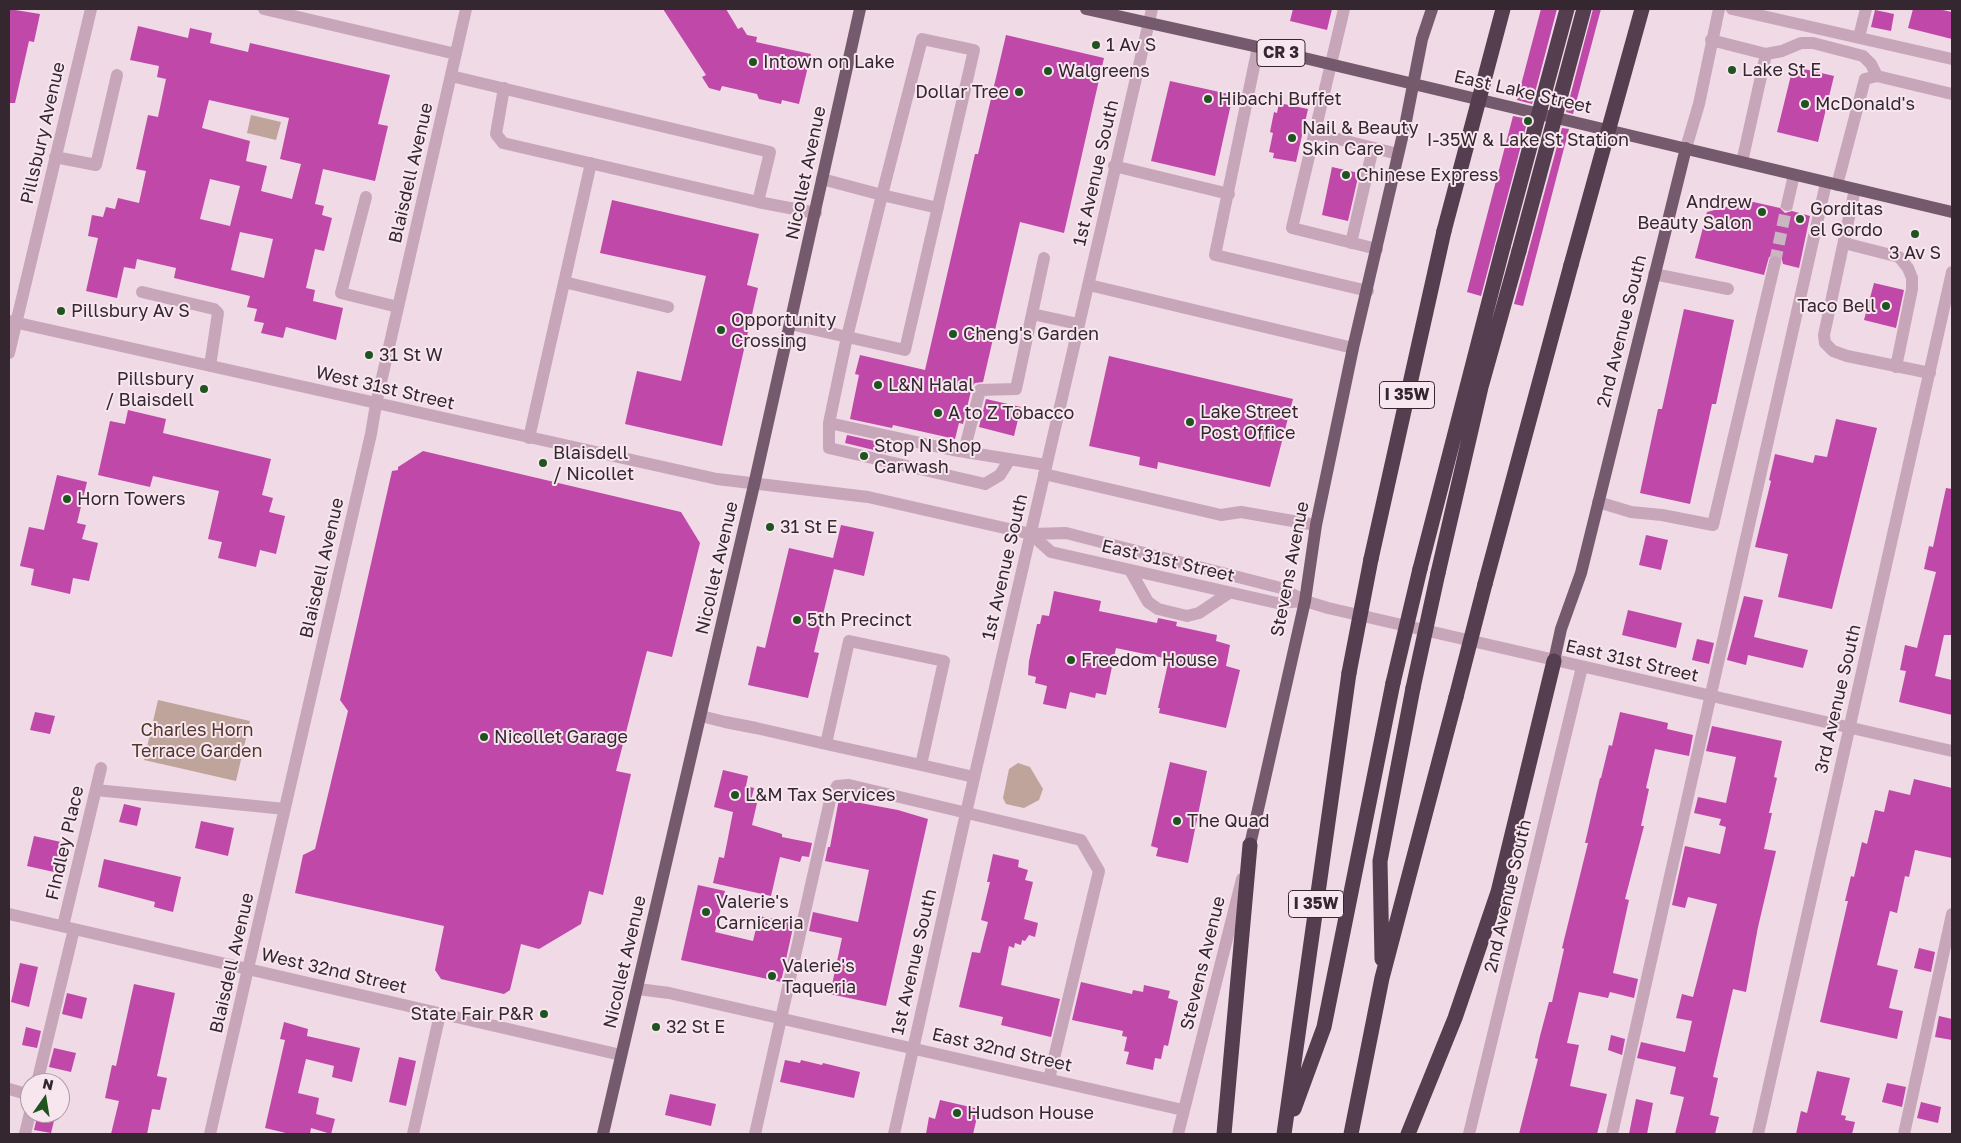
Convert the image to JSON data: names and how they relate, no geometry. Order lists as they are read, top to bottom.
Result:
{
  "streets": {
    "highway": ["I 35W"],
    "main road": [
      "CR 3",
      "East Lake Street",
      "Nicollet Avenue",
      "2nd Avenue South",
      "Stevens Avenue"
    ],
    "street": [
      "Pillsbury Avenue",
      "Blaisdell Avenue",
      "1st Avenue South",
      "West 31st Street",
      "East 31st Street",
      "3rd Avenue South",
      "FIndley Place",
      "West 32nd Street",
      "East 32nd Street"
    ]
  },
  "crossings": [
    ["East Lake Street", "1st Avenue South"],
    ["East Lake Street", "2nd Avenue South"],
    ["East Lake Street", "Stevens Avenue"],
    ["Pillsbury Avenue", "West 31st Street"],
    ["Blaisdell Avenue", "West 31st Street"],
    ["Blaisdell Avenue", "West 32nd Street"],
    ["Nicollet Avenue", "West 31st Street"],
    ["Nicollet Avenue", "East 31st Street"],
    ["Nicollet Avenue", "West 32nd Street"],
    ["Nicollet Avenue", "East 32nd Street"],
    ["1st Avenue South", "East 31st Street"],
    ["1st Avenue South", "East 32nd Street"],
    ["2nd Avenue South", "East 31st Street"],
    ["West 31st Street", "East 31st Street"],
    ["East 31st Street", "Stevens Avenue"],
    ["East 31st Street", "3rd Avenue South"],
    ["Stevens Avenue", "East 32nd Street"],
    ["FIndley Place", "West 32nd Street"]
  ],
  "parks": ["Charles Horn Terrace Garden"],
  "places": [
    "1 Av S",
    "Intown on Lake",
    "Lake St E",
    "Walgreens",
    "Dollar Tree",
    "Hibachi Buffet",
    "McDonald's",
    "I-35W & Lake St Station",
    "Nail & Beauty Skin Care",
    "Chinese Express",
    "Andrew Beauty Salon",
    "Gorditas el Gordo",
    "3 Av S",
    "Taco Bell",
    "Pillsbury Av S",
    "Opportunity Crossing",
    "Cheng's Garden",
    "31 St W",
    "L&N Halal",
    "Pillsbury / Blaisdell",
    "A to Z Tobacco",
    "Lake Street Post Office",
    "Stop N Shop Carwash",
    "Blaisdell / Nicollet",
    "Horn Towers",
    "31 St E",
    "5th Precinct",
    "Freedom House",
    "Nicollet Garage",
    "L&M Tax Services",
    "The Quad",
    "Valerie's Carniceria",
    "Valerie's Taqueria",
    "State Fair P&R",
    "32 St E",
    "Hudson House"
  ],
  "north": "top"
}
